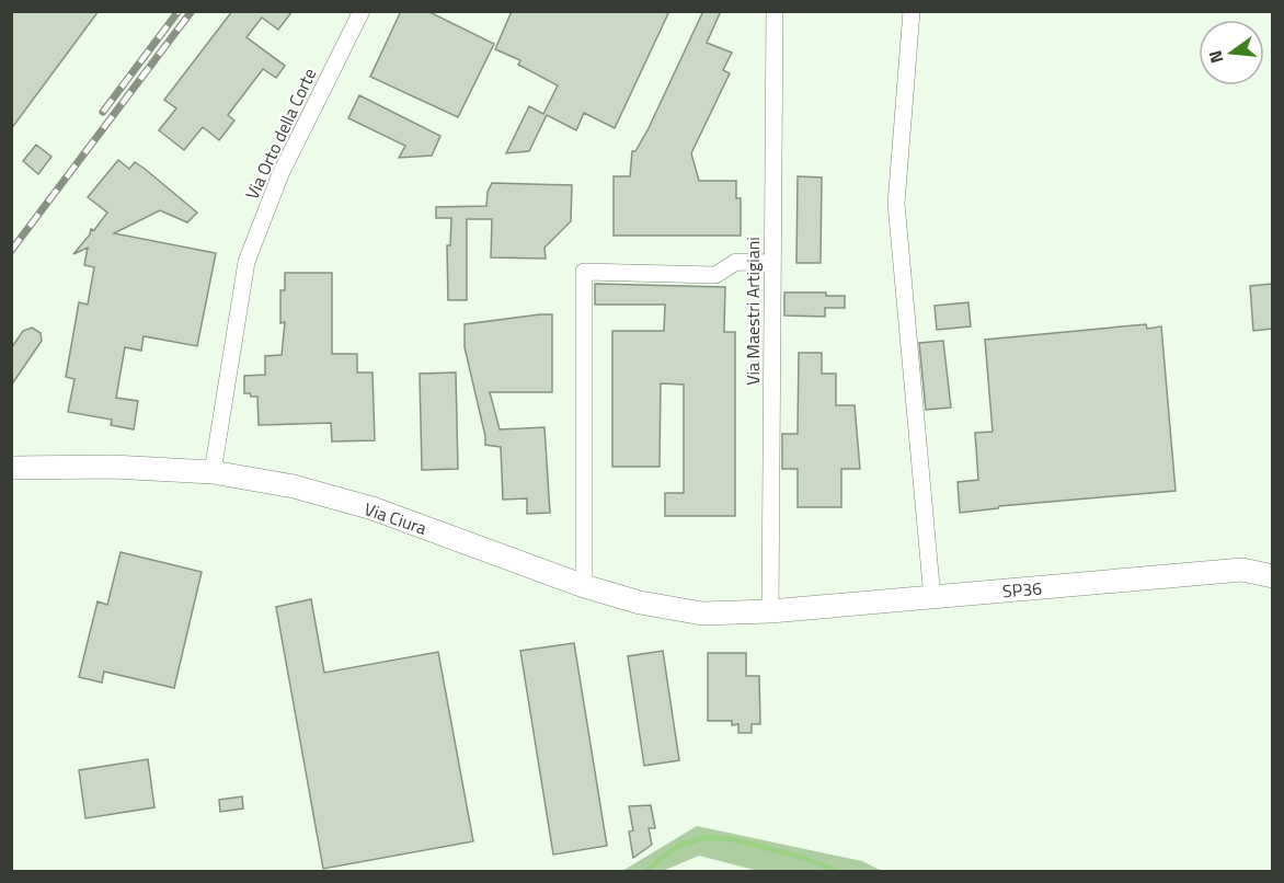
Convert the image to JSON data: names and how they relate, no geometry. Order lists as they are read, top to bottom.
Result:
{
  "streets": {
    "main road": ["Via Ciura", "SP36"],
    "street": ["Via Orto della Corte", "Via Maestri Artigiani"]
  },
  "crossings": [
    ["Via Orto della Corte", "Via Ciura"],
    ["Via Maestri Artigiani", "Via Ciura"],
    ["Via Maestri Artigiani", "SP36"],
    ["Via Ciura", "SP36"]
  ],
  "north": "left"
}
